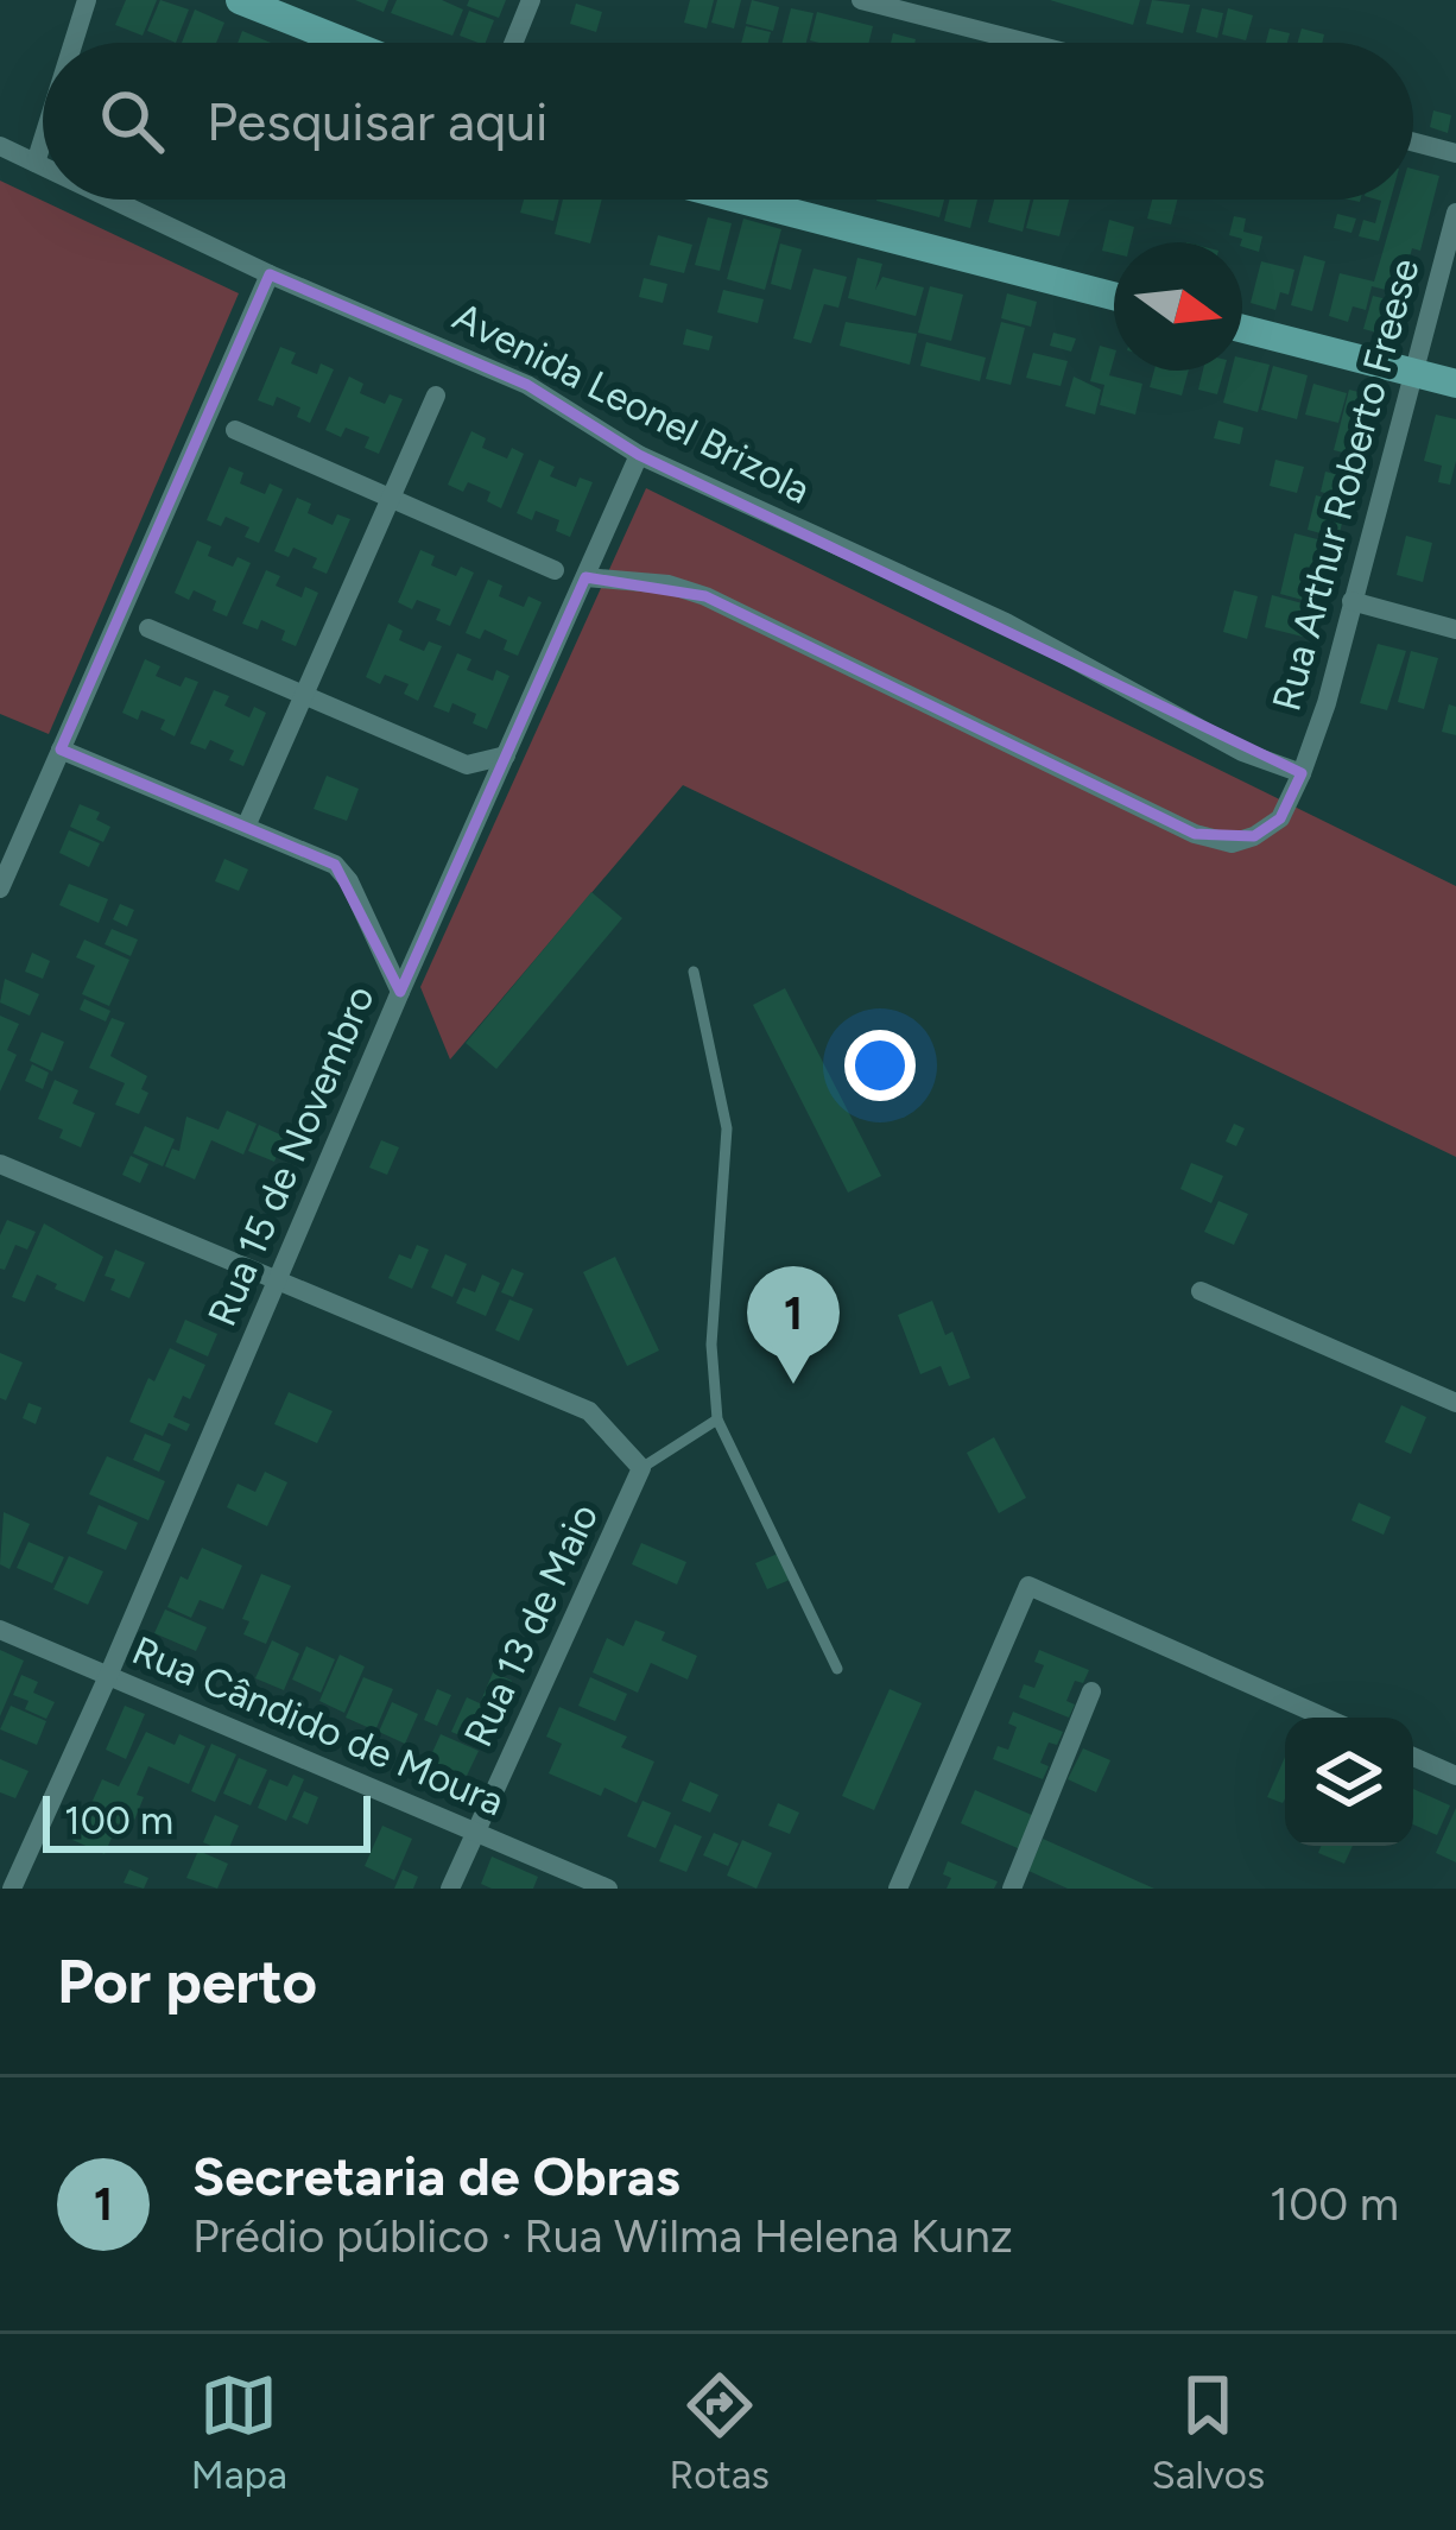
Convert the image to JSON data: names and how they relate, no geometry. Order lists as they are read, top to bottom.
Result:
{
  "streets": {
    "street": [
      "Avenida Leonel Brizola",
      "Rua Arthur Roberto Freese",
      "Rua 15 de Novembro",
      "Rua 13 de Maio",
      "Rua Cândido de Moura"
    ]
  },
  "crossings": [
    ["Avenida Leonel Brizola", "Rua Arthur Roberto Freese"],
    ["Avenida Leonel Brizola", "Rua 15 de Novembro"],
    ["Rua Arthur Roberto Freese", "Rua 15 de Novembro"],
    ["Rua 15 de Novembro", "Rua Cândido de Moura"],
    ["Rua 13 de Maio", "Rua Cândido de Moura"]
  ],
  "scale_bar": "100 m",
  "north": "right",
  "page": {
    "search": "Pesquisar aqui",
    "pins": "1",
    "scale": "100 m",
    "heading": "Por perto",
    "list": [
      {
        "mark": "1",
        "name": "Secretaria de Obras",
        "note": "Prédio público · Rua Wilma Helena Kunz",
        "value": "100 m"
      }
    ],
    "nav": ["Mapa", "Rotas", "Salvos"]
  }
}
